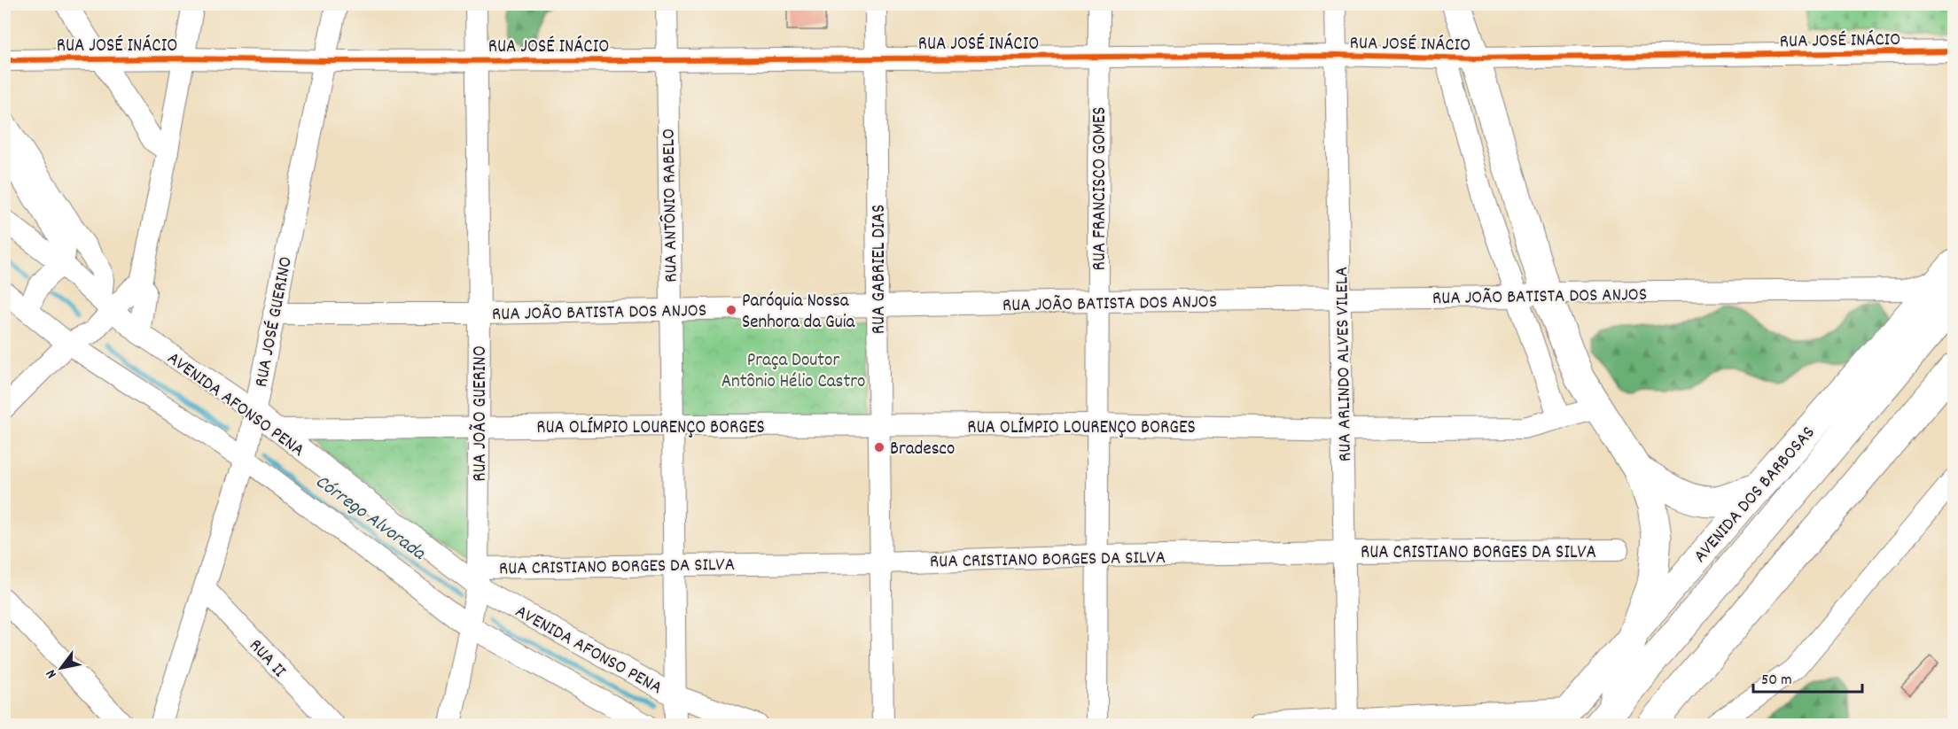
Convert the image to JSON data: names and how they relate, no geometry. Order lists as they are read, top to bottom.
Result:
{
  "streets": {
    "highway": ["AVENIDA DOS BARBOSAS"],
    "street": [
      "RUA JOSÉ INÁCIO",
      "RUA FRANCISCO GOMES",
      "RUA ANTÔNIO RABELO",
      "RUA GABRIEL DIAS",
      "RUA JOÃO BATISTA DOS ANJOS",
      "RUA JOSÉ GUERINO",
      "RUA ARLINDO ALVES VILELA",
      "AVENIDA AFONSO PENA",
      "RUA JOÃO GUERINO",
      "RUA OLÍMPIO LOURENÇO BORGES",
      "RUA CRISTIANO BORGES DA SILVA",
      "RUA II"
    ]
  },
  "crossings": [
    ["RUA JOSÉ INÁCIO", "RUA FRANCISCO GOMES"],
    ["RUA JOSÉ INÁCIO", "RUA ANTÔNIO RABELO"],
    ["RUA JOSÉ INÁCIO", "RUA GABRIEL DIAS"],
    ["RUA JOSÉ INÁCIO", "RUA JOSÉ GUERINO"],
    ["RUA JOSÉ INÁCIO", "RUA ARLINDO ALVES VILELA"],
    ["RUA JOSÉ INÁCIO", "RUA JOÃO GUERINO"],
    ["RUA FRANCISCO GOMES", "RUA JOÃO BATISTA DOS ANJOS"],
    ["RUA FRANCISCO GOMES", "RUA OLÍMPIO LOURENÇO BORGES"],
    ["RUA FRANCISCO GOMES", "RUA CRISTIANO BORGES DA SILVA"],
    ["RUA ANTÔNIO RABELO", "RUA JOÃO BATISTA DOS ANJOS"],
    ["RUA ANTÔNIO RABELO", "AVENIDA AFONSO PENA"],
    ["RUA ANTÔNIO RABELO", "RUA OLÍMPIO LOURENÇO BORGES"],
    ["RUA ANTÔNIO RABELO", "RUA CRISTIANO BORGES DA SILVA"],
    ["RUA GABRIEL DIAS", "RUA JOÃO BATISTA DOS ANJOS"],
    ["RUA GABRIEL DIAS", "RUA OLÍMPIO LOURENÇO BORGES"],
    ["RUA GABRIEL DIAS", "RUA CRISTIANO BORGES DA SILVA"],
    ["RUA JOÃO BATISTA DOS ANJOS", "RUA JOSÉ GUERINO"],
    ["RUA JOÃO BATISTA DOS ANJOS", "RUA ARLINDO ALVES VILELA"],
    ["RUA JOÃO BATISTA DOS ANJOS", "RUA JOÃO GUERINO"],
    ["RUA JOÃO BATISTA DOS ANJOS", "AVENIDA DOS BARBOSAS"],
    ["RUA JOSÉ GUERINO", "AVENIDA AFONSO PENA"],
    ["RUA JOSÉ GUERINO", "RUA II"],
    ["RUA ARLINDO ALVES VILELA", "RUA OLÍMPIO LOURENÇO BORGES"],
    ["RUA ARLINDO ALVES VILELA", "RUA CRISTIANO BORGES DA SILVA"],
    ["AVENIDA AFONSO PENA", "RUA JOÃO GUERINO"],
    ["AVENIDA AFONSO PENA", "RUA OLÍMPIO LOURENÇO BORGES"],
    ["AVENIDA AFONSO PENA", "RUA CRISTIANO BORGES DA SILVA"],
    ["RUA JOÃO GUERINO", "RUA OLÍMPIO LOURENÇO BORGES"],
    ["RUA JOÃO GUERINO", "RUA CRISTIANO BORGES DA SILVA"]
  ],
  "water": ["Córrego Alvorada"],
  "parks": ["Praça Doutor Antônio Hélio Castro"],
  "places": ["Paróquia Nossa Senhora da Guia", "Bradesco"],
  "scale_bar": "50 m",
  "north": "bottom left"
}
